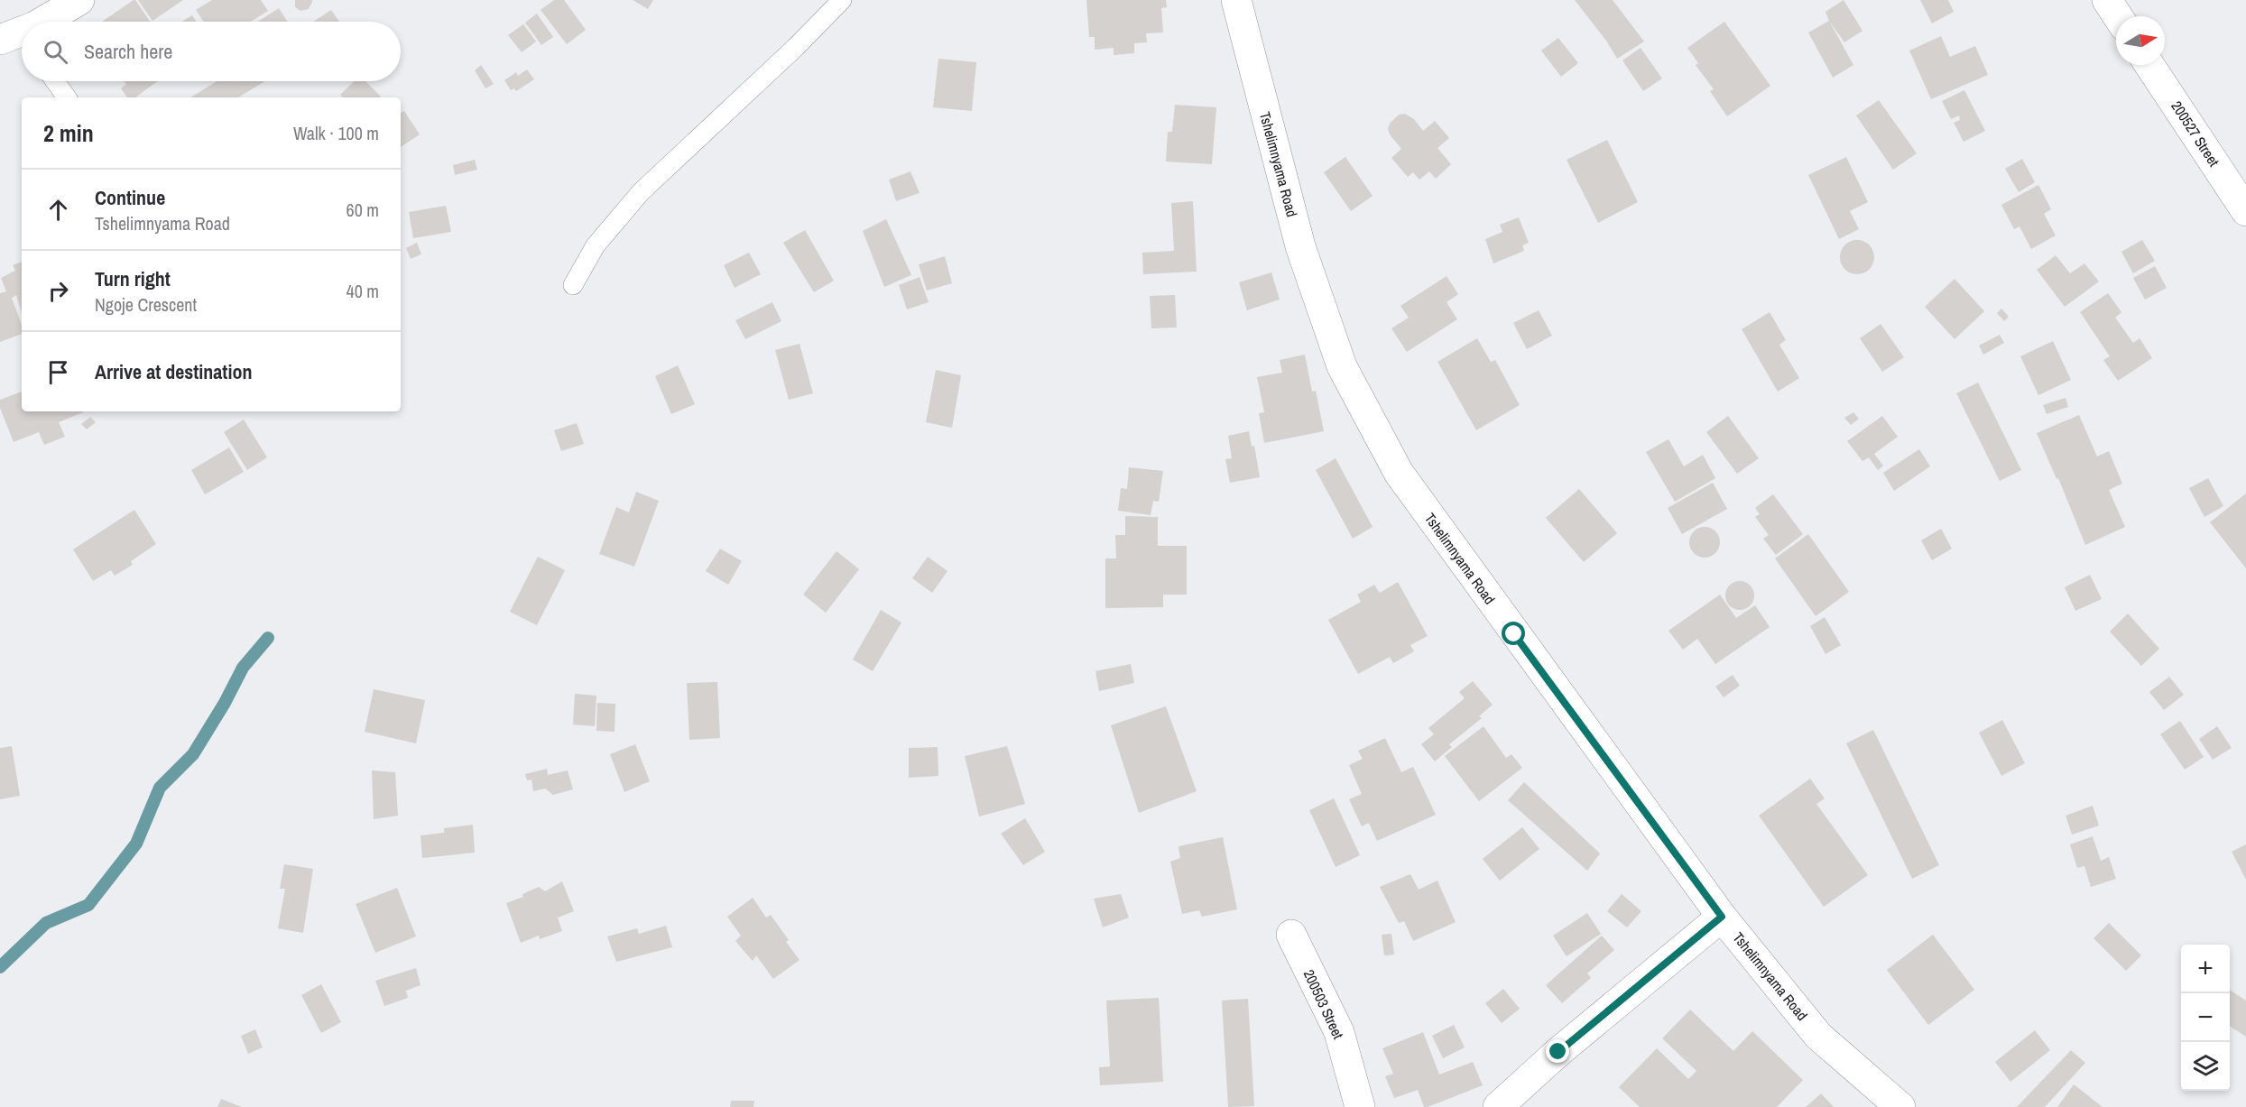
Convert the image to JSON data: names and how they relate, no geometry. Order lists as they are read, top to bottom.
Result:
{
  "streets": {
    "street": ["200527 Street", "Tshelimnyama Road", "200503 Street"]
  },
  "north": "right",
  "page": {
    "search": "Search here",
    "heading": ["2 min", "Walk · 100 m"],
    "list": [
      ["Continue", "Tshelimnyama Road", "60 m"],
      ["Turn right", "Ngoje Crescent", "40 m"],
      "Arrive at destination"
    ],
    "map_buttons": ["+", "−"]
  }
}
